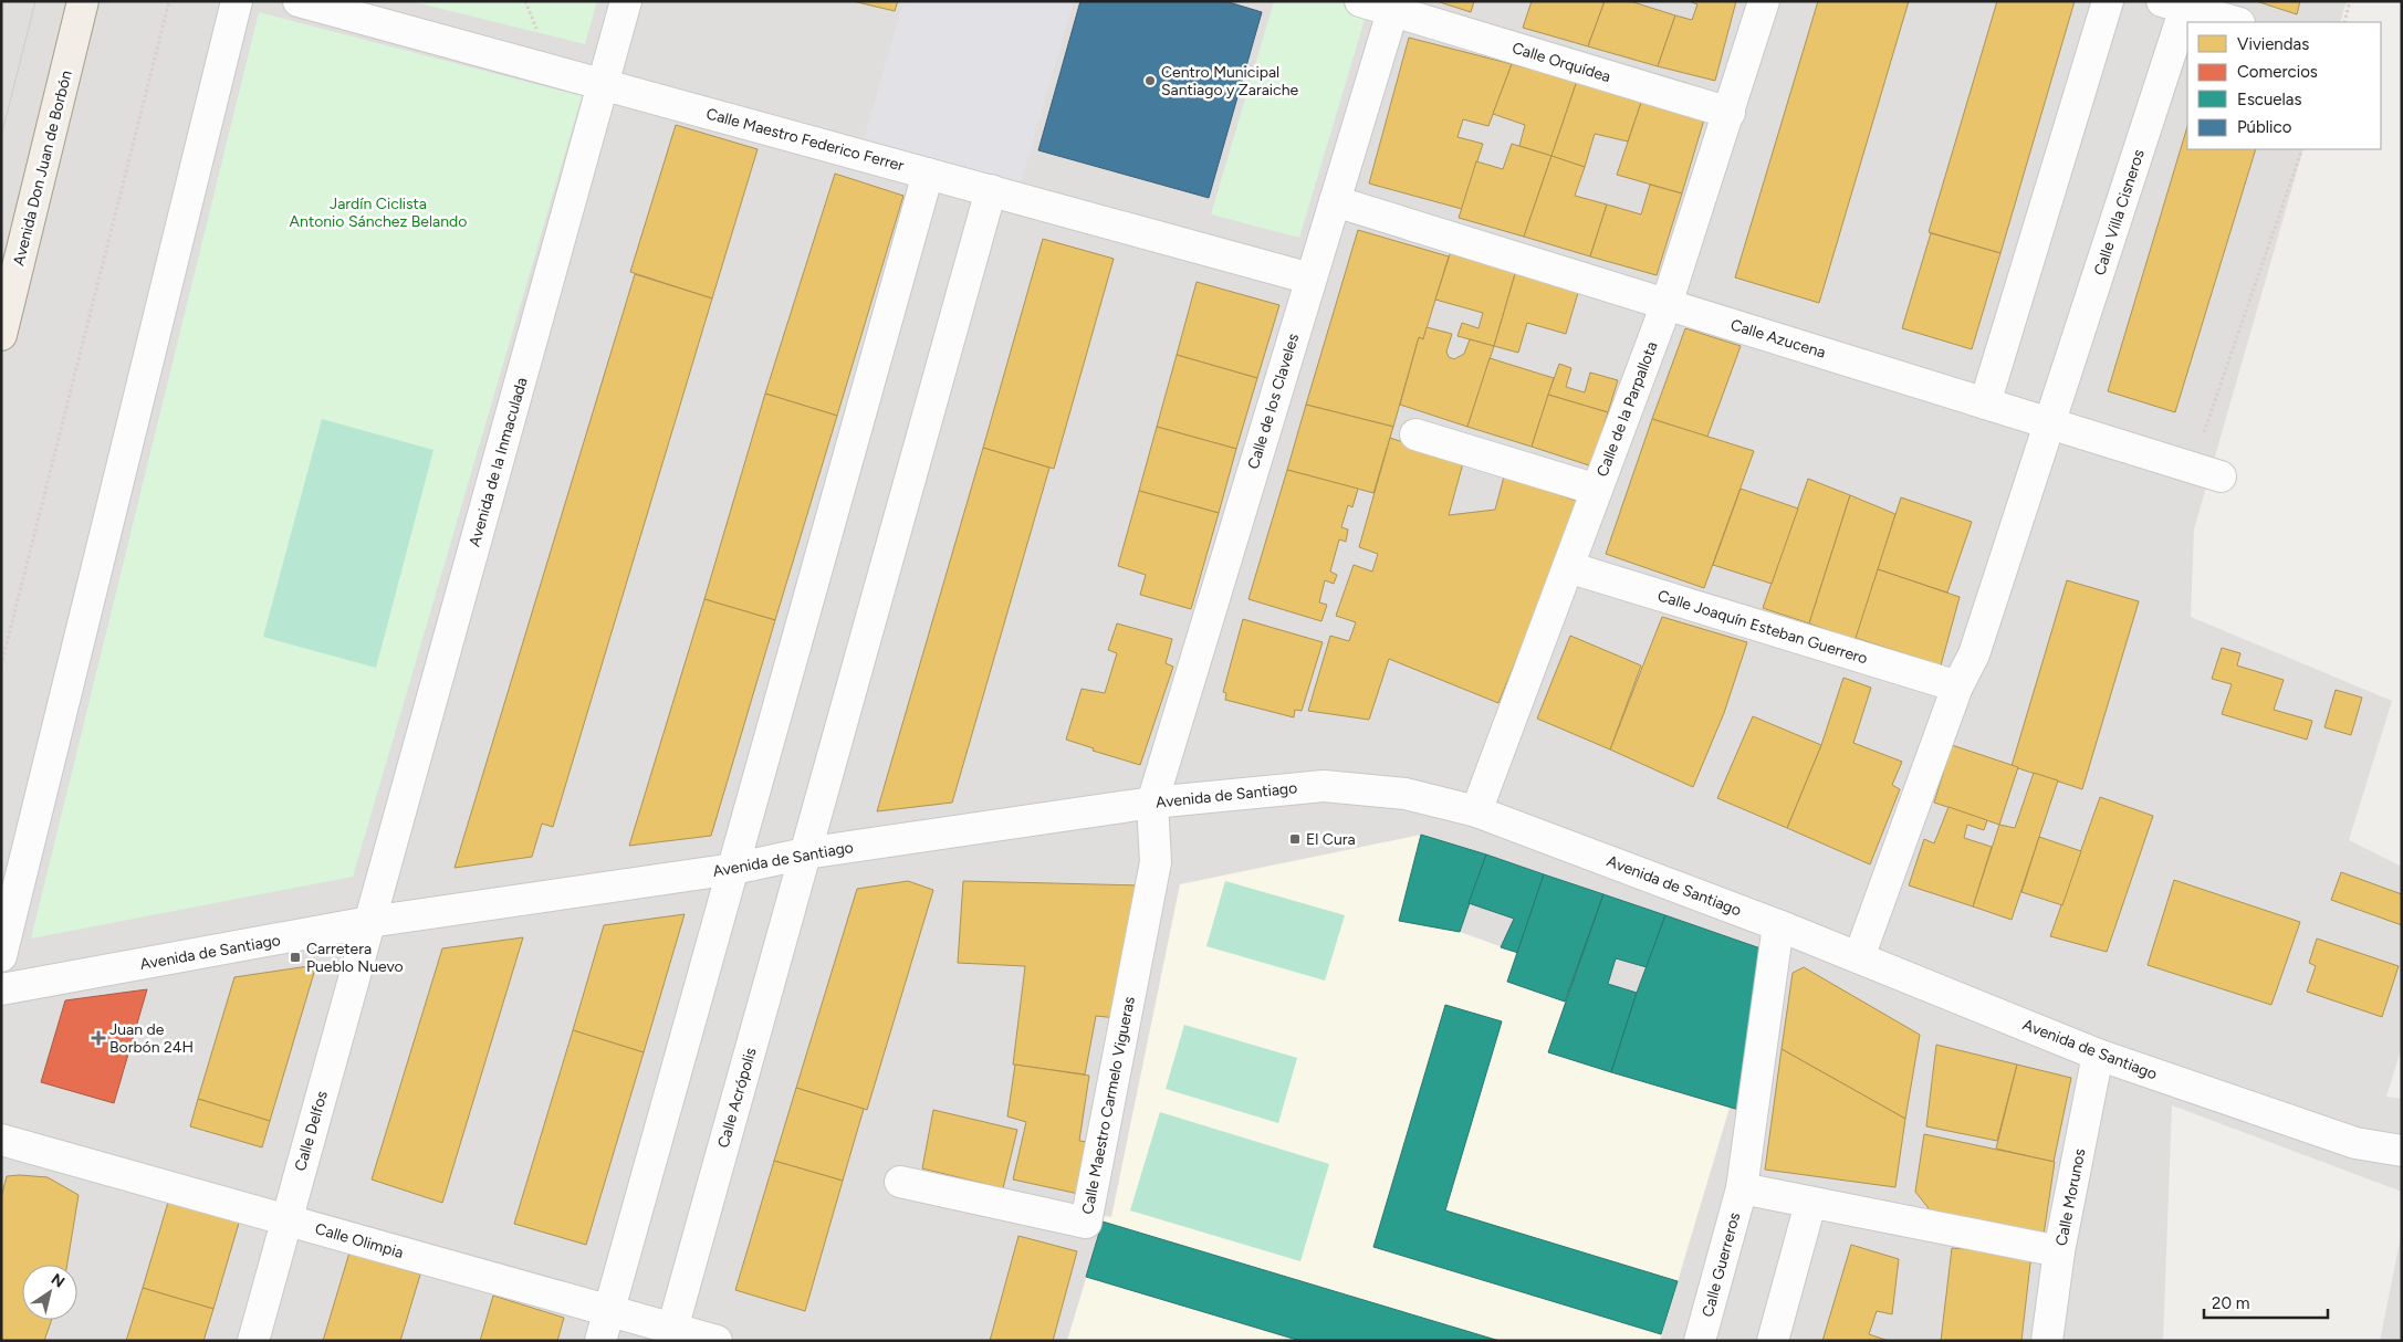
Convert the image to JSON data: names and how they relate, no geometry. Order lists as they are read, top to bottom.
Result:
{
  "streets": {
    "main road": ["Avenida Don Juan de Borbón"],
    "street": [
      "Calle Orquídea",
      "Calle Maestro Federico Ferrer",
      "Calle Villa Cisneros",
      "Calle Azucena",
      "Calle de los Claveles",
      "Calle de la Parpallota",
      "Avenida de la Inmaculada",
      "Calle Joaquín Esteban Guerrero",
      "Avenida de Santiago",
      "Calle Acrópolis",
      "Calle Maestro Carmelo Vigueras",
      "Calle Delfos",
      "Calle Morunos",
      "Calle Olimpia",
      "Calle Guerreros"
    ]
  },
  "crossings": [
    ["Calle Orquídea", "Calle de los Claveles"],
    ["Calle Orquídea", "Calle de la Parpallota"],
    ["Calle Maestro Federico Ferrer", "Calle de los Claveles"],
    ["Calle Maestro Federico Ferrer", "Avenida de la Inmaculada"],
    ["Calle Maestro Federico Ferrer", "Calle Acrópolis"],
    ["Calle Villa Cisneros", "Calle Azucena"],
    ["Calle Villa Cisneros", "Calle Joaquín Esteban Guerrero"],
    ["Calle Villa Cisneros", "Avenida de Santiago"],
    ["Calle Azucena", "Calle de los Claveles"],
    ["Calle Azucena", "Calle de la Parpallota"],
    ["Calle de los Claveles", "Avenida de Santiago"],
    ["Calle de los Claveles", "Calle Maestro Carmelo Vigueras"],
    ["Calle de la Parpallota", "Calle Joaquín Esteban Guerrero"],
    ["Calle de la Parpallota", "Avenida de Santiago"],
    ["Avenida de la Inmaculada", "Avenida de Santiago"],
    ["Avenida de la Inmaculada", "Calle Delfos"],
    ["Avenida de Santiago", "Calle Acrópolis"],
    ["Avenida de Santiago", "Calle Maestro Carmelo Vigueras"],
    ["Avenida de Santiago", "Calle Delfos"],
    ["Avenida de Santiago", "Calle Morunos"],
    ["Avenida de Santiago", "Calle Guerreros"],
    ["Calle Acrópolis", "Calle Olimpia"],
    ["Calle Delfos", "Calle Olimpia"]
  ],
  "parks": ["Jardín Ciclista Antonio Sánchez Belando"],
  "places": {
    "other": ["Centro Municipal Santiago y Zaraiche"],
    "transit": ["El Cura", "Carretera Pueblo Nuevo"],
    "health": ["Juan de Borbón 24H"]
  },
  "legend": [
    "Viviendas",
    "Comercios",
    "Escuelas",
    "Público"
  ],
  "scale_bar": "20 m",
  "north": "top right"
}
